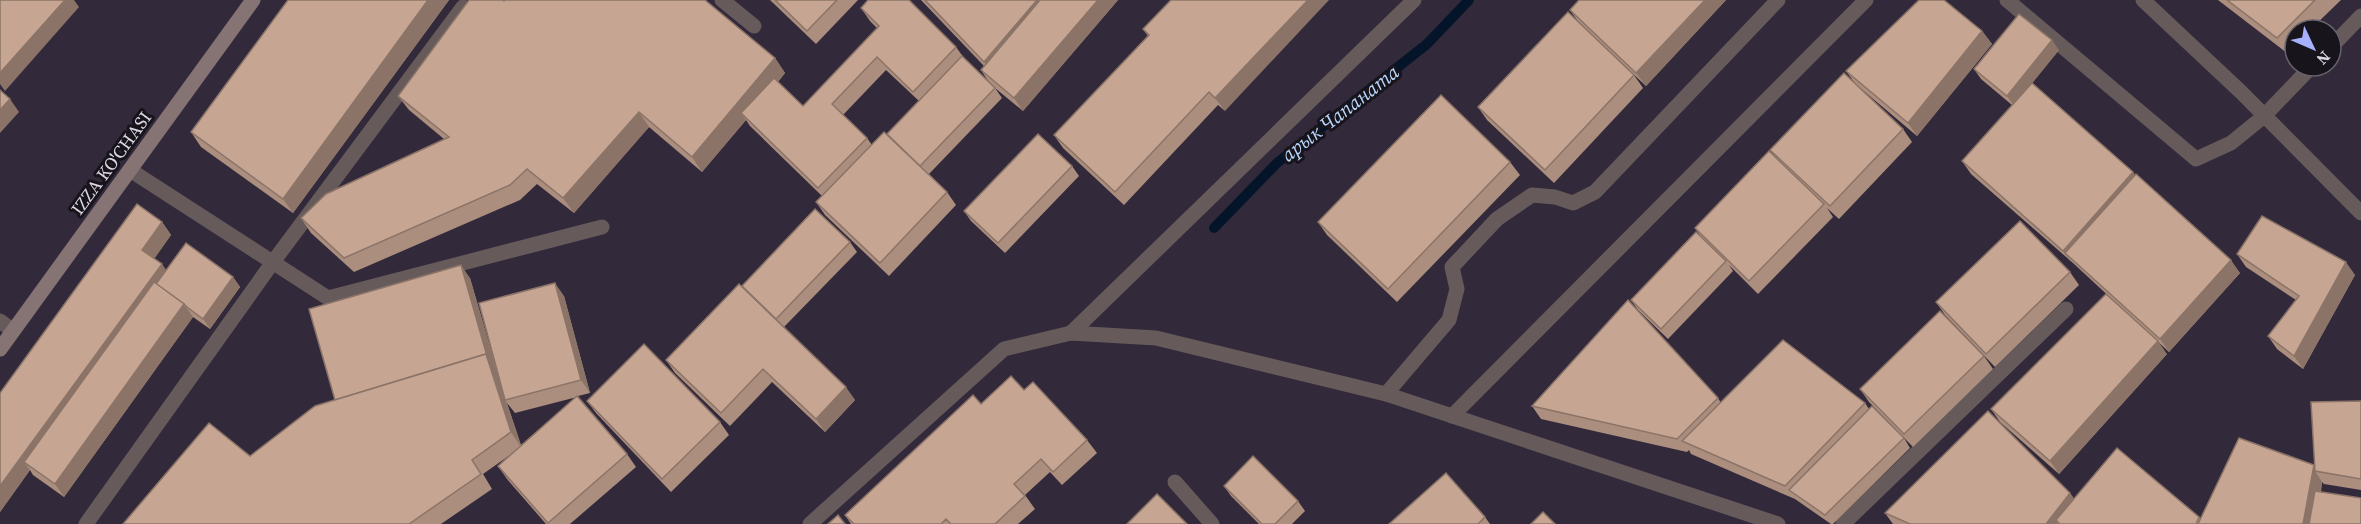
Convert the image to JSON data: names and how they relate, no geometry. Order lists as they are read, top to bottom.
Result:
{
  "streets": {
    "main road": ["IZZA KO'CHASI"]
  },
  "water": ["арык Чапаната"],
  "north": "bottom right"
}
